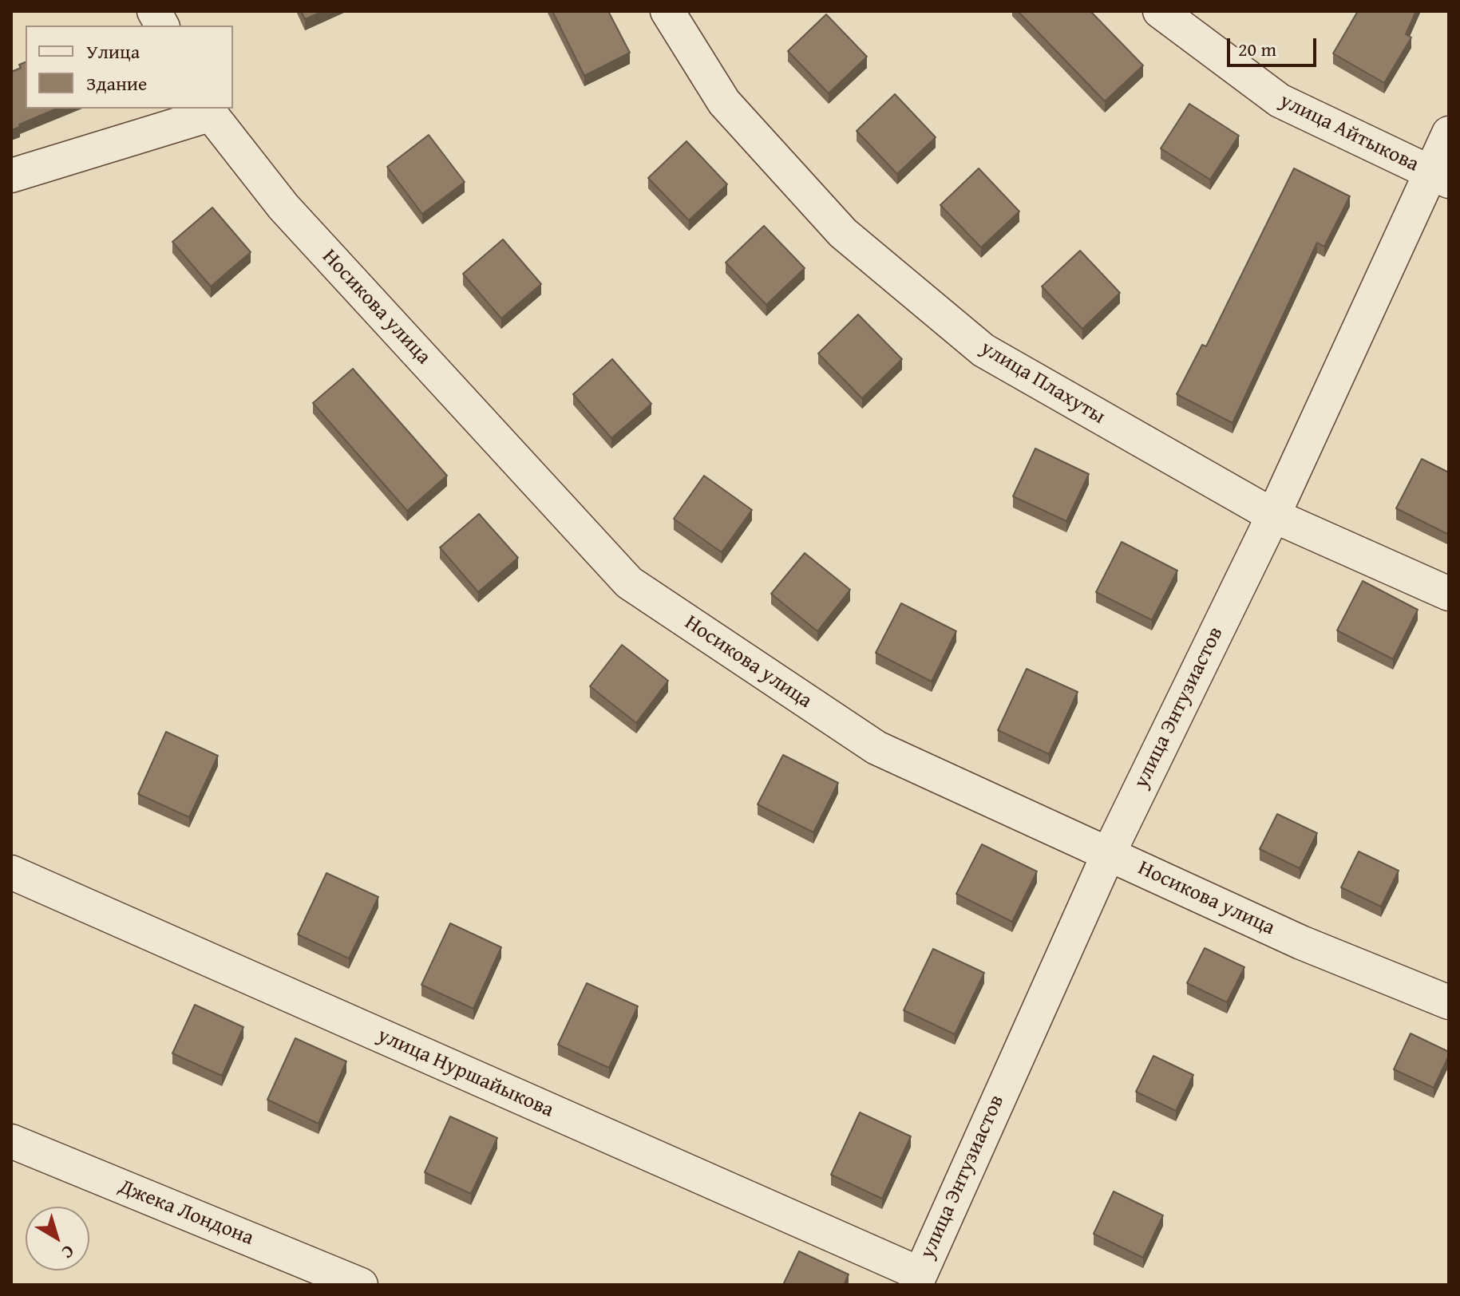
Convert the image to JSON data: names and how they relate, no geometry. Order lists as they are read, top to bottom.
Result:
{
  "streets": {
    "street": [
      "улица Айтыкова",
      "Носикова улица",
      "улица Плахуты",
      "улица Энтузиастов",
      "улица Нуршайыкова",
      "Джека Лондона"
    ]
  },
  "crossings": [
    ["улица Айтыкова", "улица Энтузиастов"],
    ["Носикова улица", "улица Энтузиастов"],
    ["улица Плахуты", "улица Энтузиастов"],
    ["улица Энтузиастов", "улица Нуршайыкова"]
  ],
  "legend": ["Улица", "Здание"],
  "scale_bar": "20 m",
  "north": "bottom right"
}
